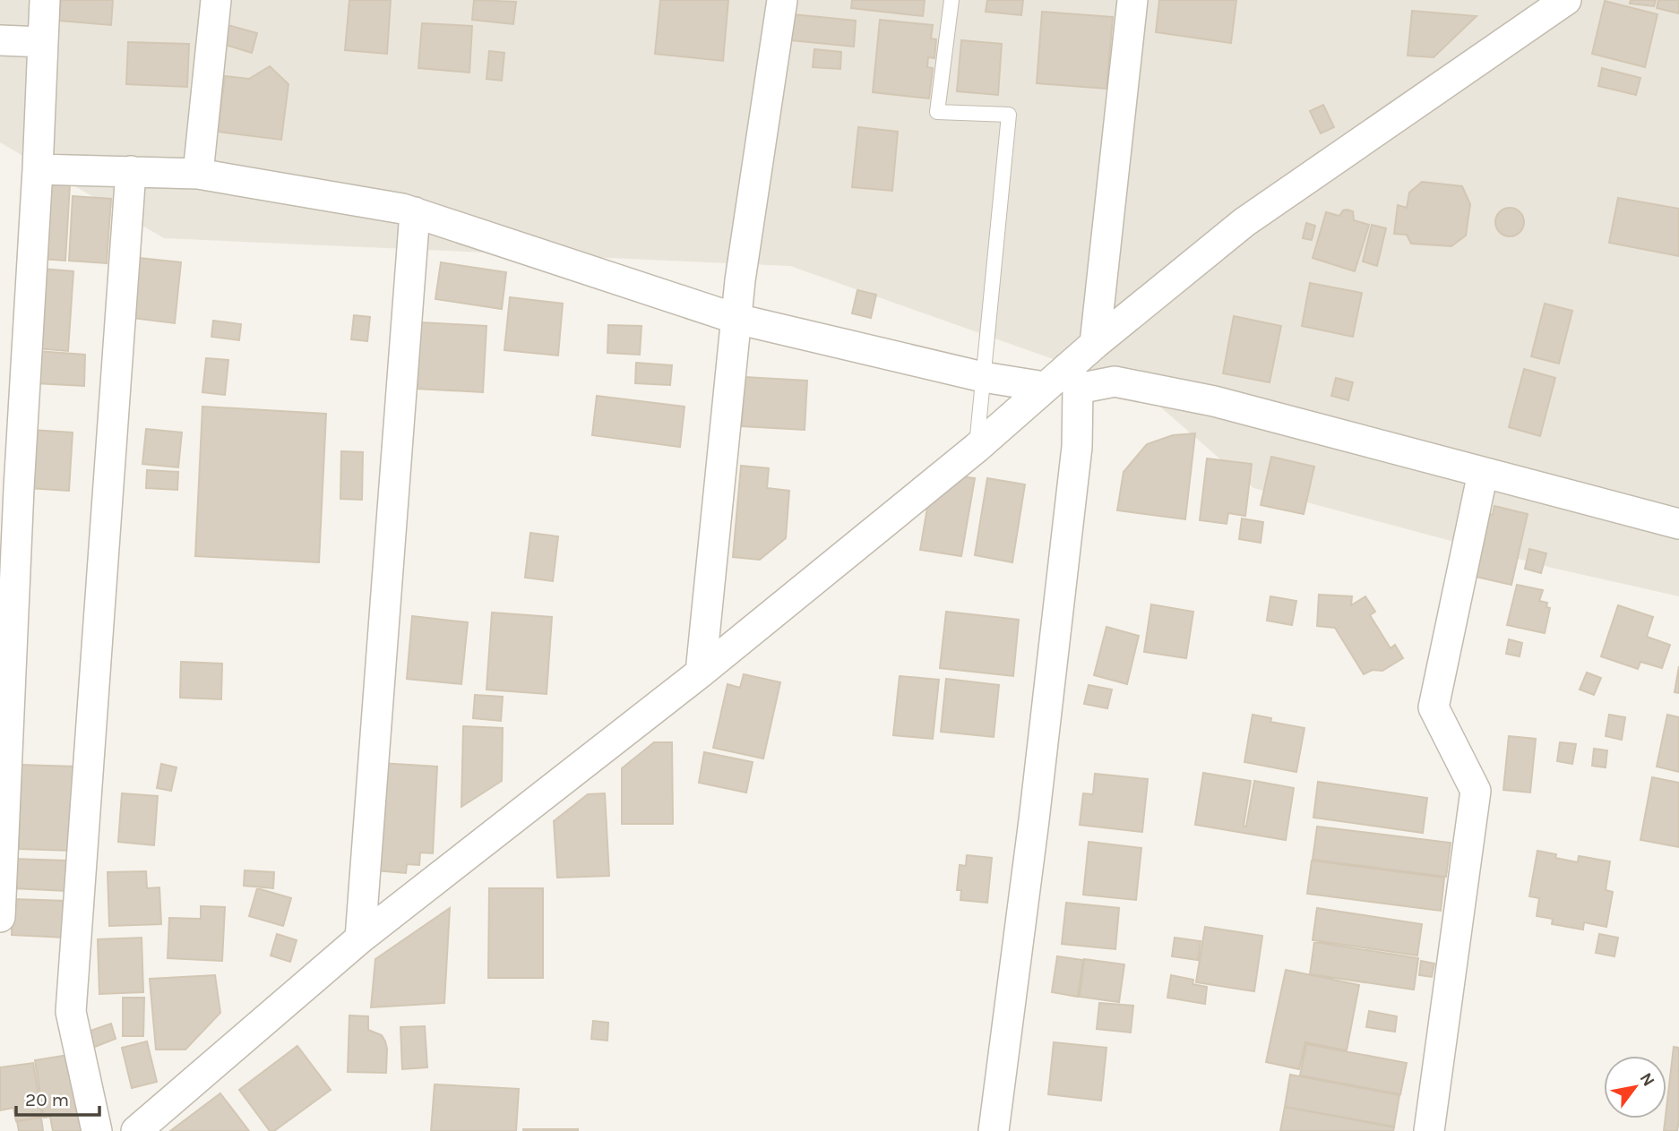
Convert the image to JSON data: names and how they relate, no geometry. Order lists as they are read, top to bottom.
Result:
{
  "scale_bar": "20 m",
  "north": "top right"
}
